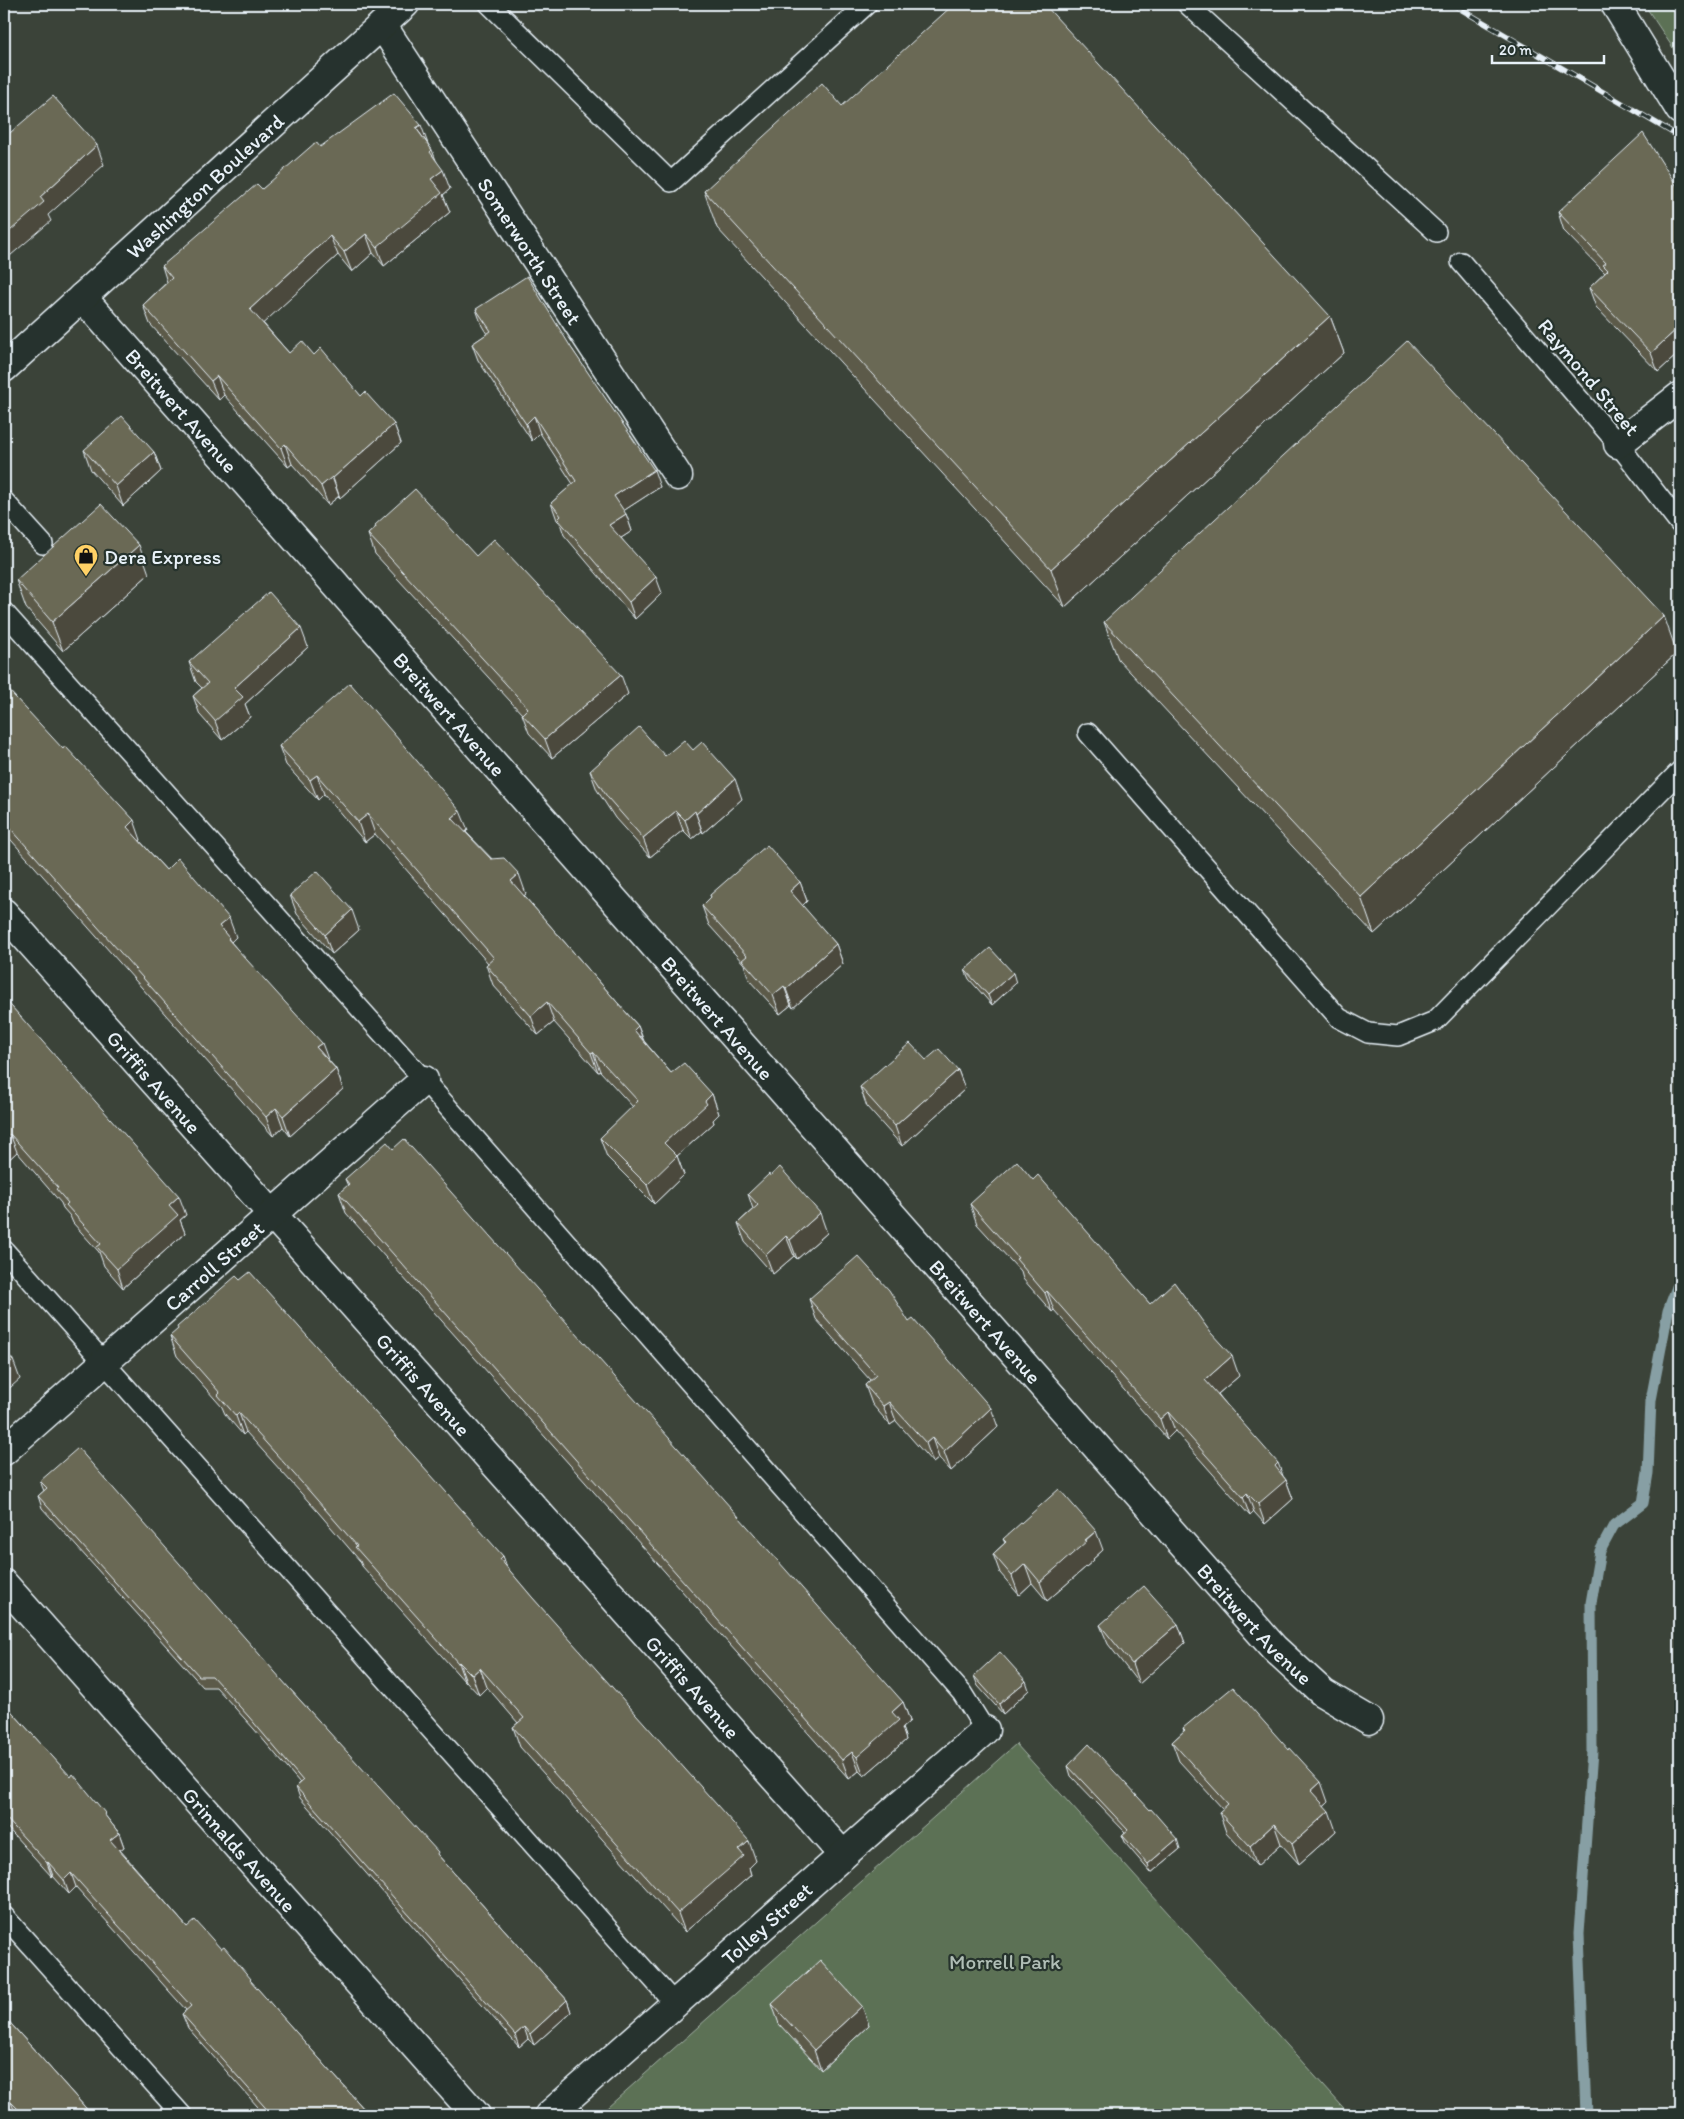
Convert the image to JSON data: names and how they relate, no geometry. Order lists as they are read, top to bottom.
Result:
{
  "streets": {
    "street": [
      "Washington Boulevard",
      "Somerworth Street",
      "Breitwert Avenue",
      "Griffis Avenue",
      "Carroll Street",
      "Grinnalds Avenue",
      "Tolley Street"
    ],
    "lane": ["Raymond Street"]
  },
  "crossings": [
    ["Washington Boulevard", "Somerworth Street"],
    ["Washington Boulevard", "Breitwert Avenue"],
    ["Griffis Avenue", "Carroll Street"],
    ["Griffis Avenue", "Tolley Street"]
  ],
  "parks": ["Morrell Park"],
  "places": {
    "shop": ["Dera Express"]
  },
  "scale_bar": "20 m"
}
